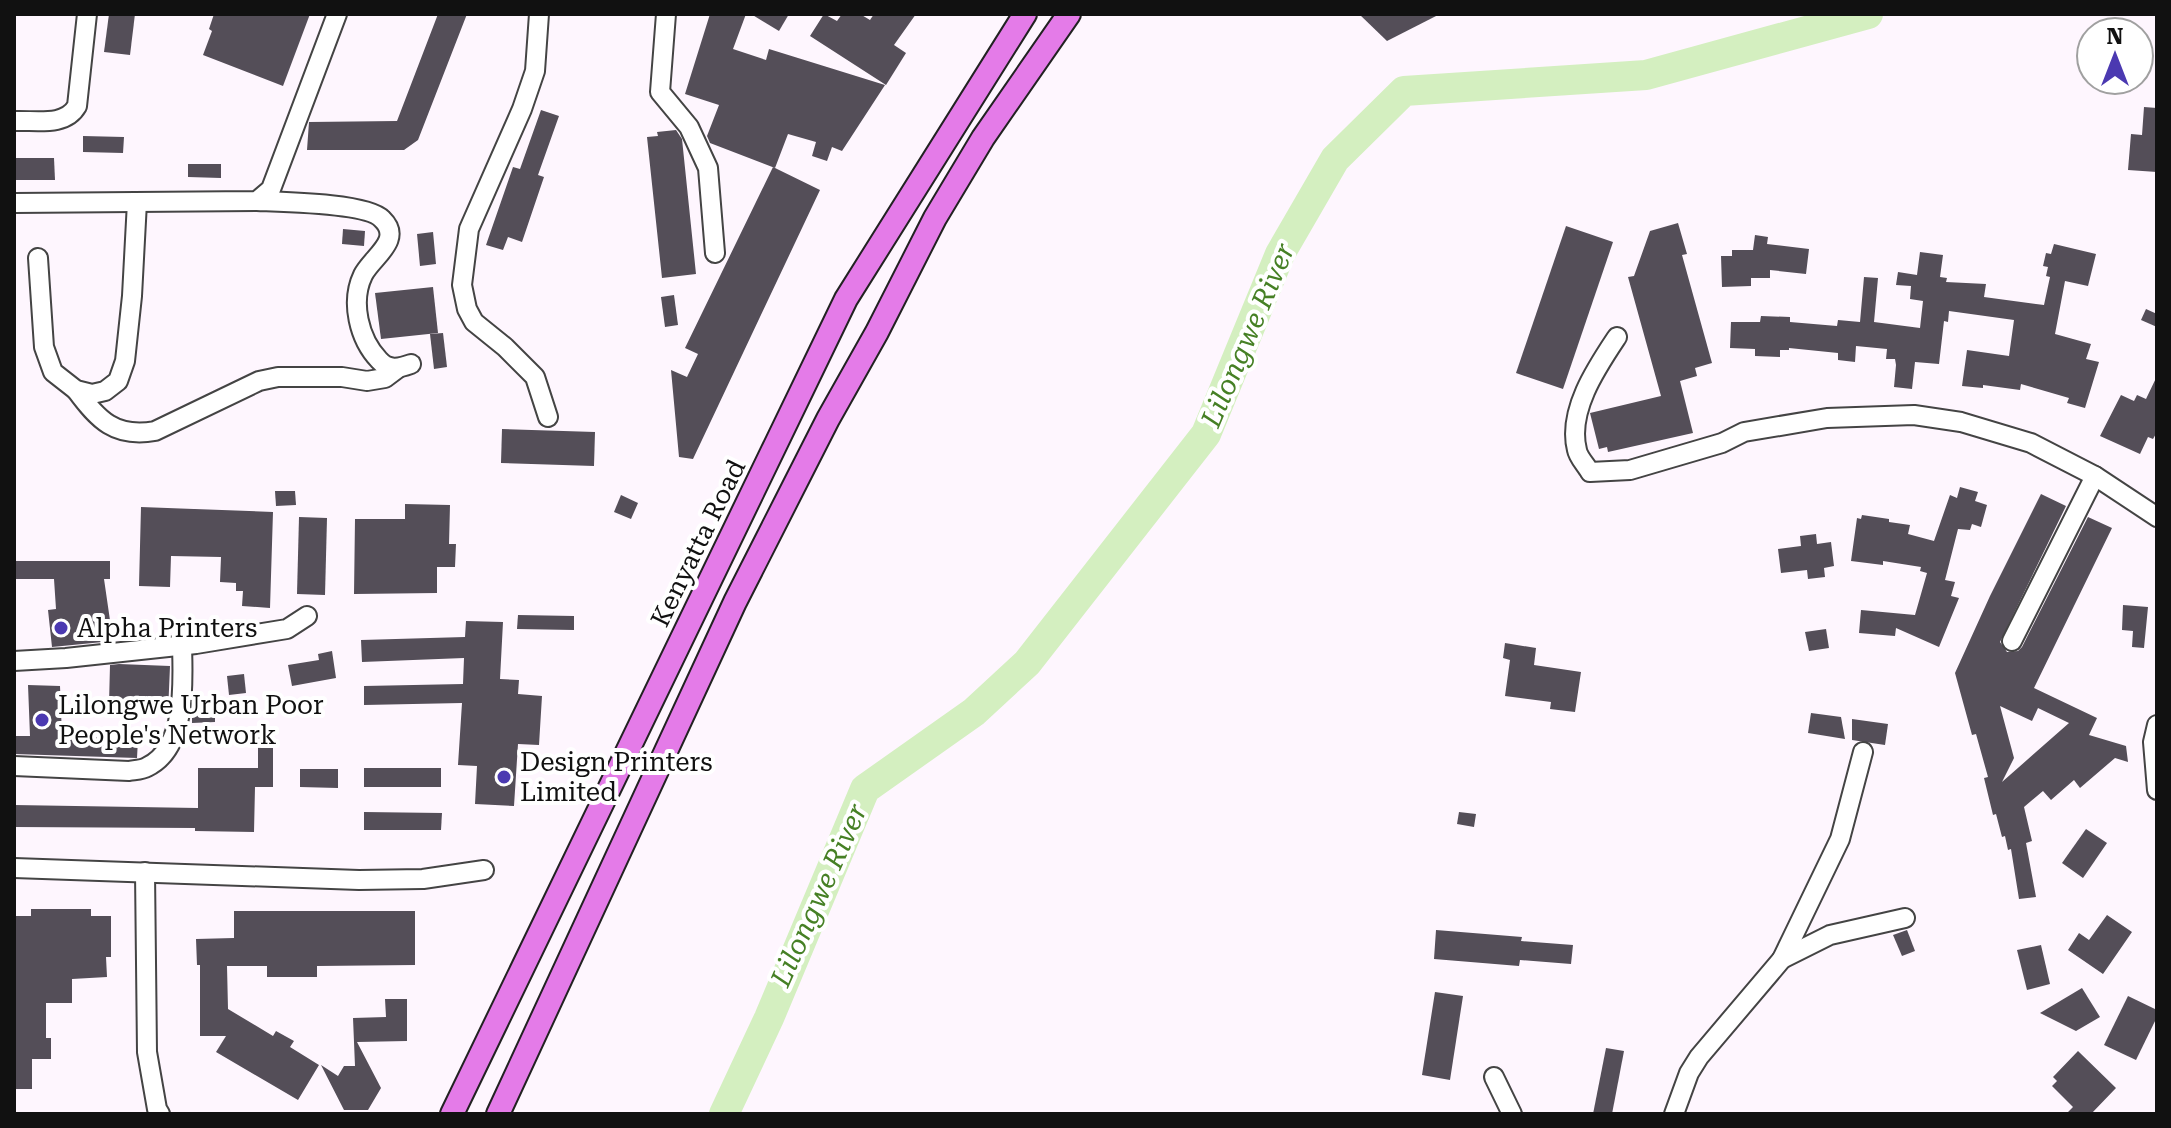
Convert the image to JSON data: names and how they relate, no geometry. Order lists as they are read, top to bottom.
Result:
{
  "streets": {
    "main road": ["Kenyatta Road"]
  },
  "water": ["Lilongwe River"],
  "places": ["Alpha Printers", "Lilongwe Urban Poor People's Network", "Design Printers Limited"],
  "north": "top"
}
